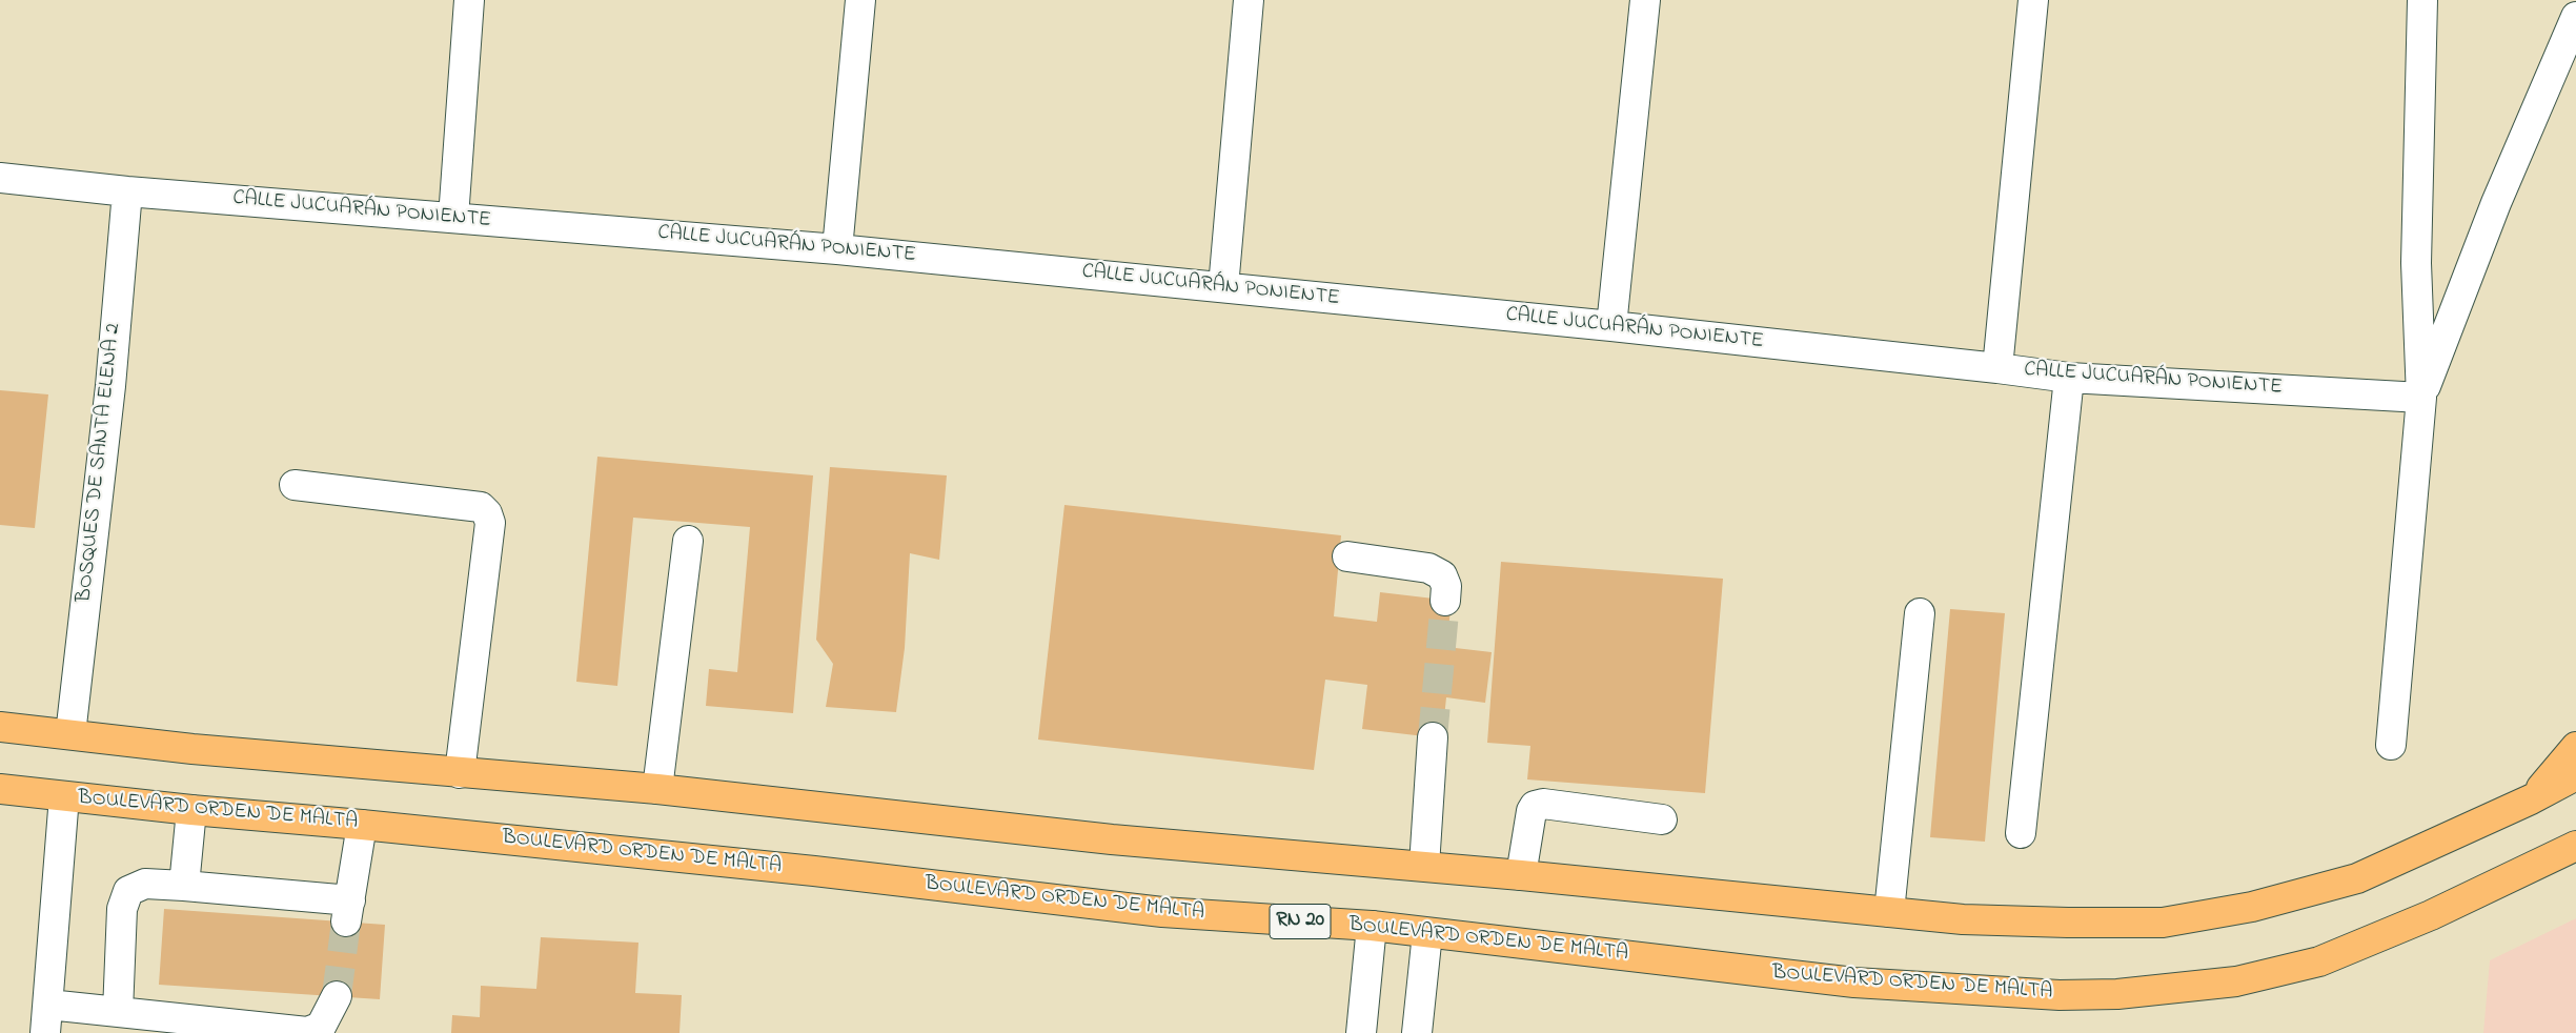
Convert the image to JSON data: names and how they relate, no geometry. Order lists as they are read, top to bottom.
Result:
{
  "streets": {
    "highway": ["BOULEVARD ORDEN DE MALTA", "RN 20"],
    "street": ["CALLE JUCUARÁN PONIENTE", "BOSQUES DE SANTA ELENA 2"]
  },
  "crossings": [
    ["CALLE JUCUARÁN PONIENTE", "BOSQUES DE SANTA ELENA 2"]
  ]
}
